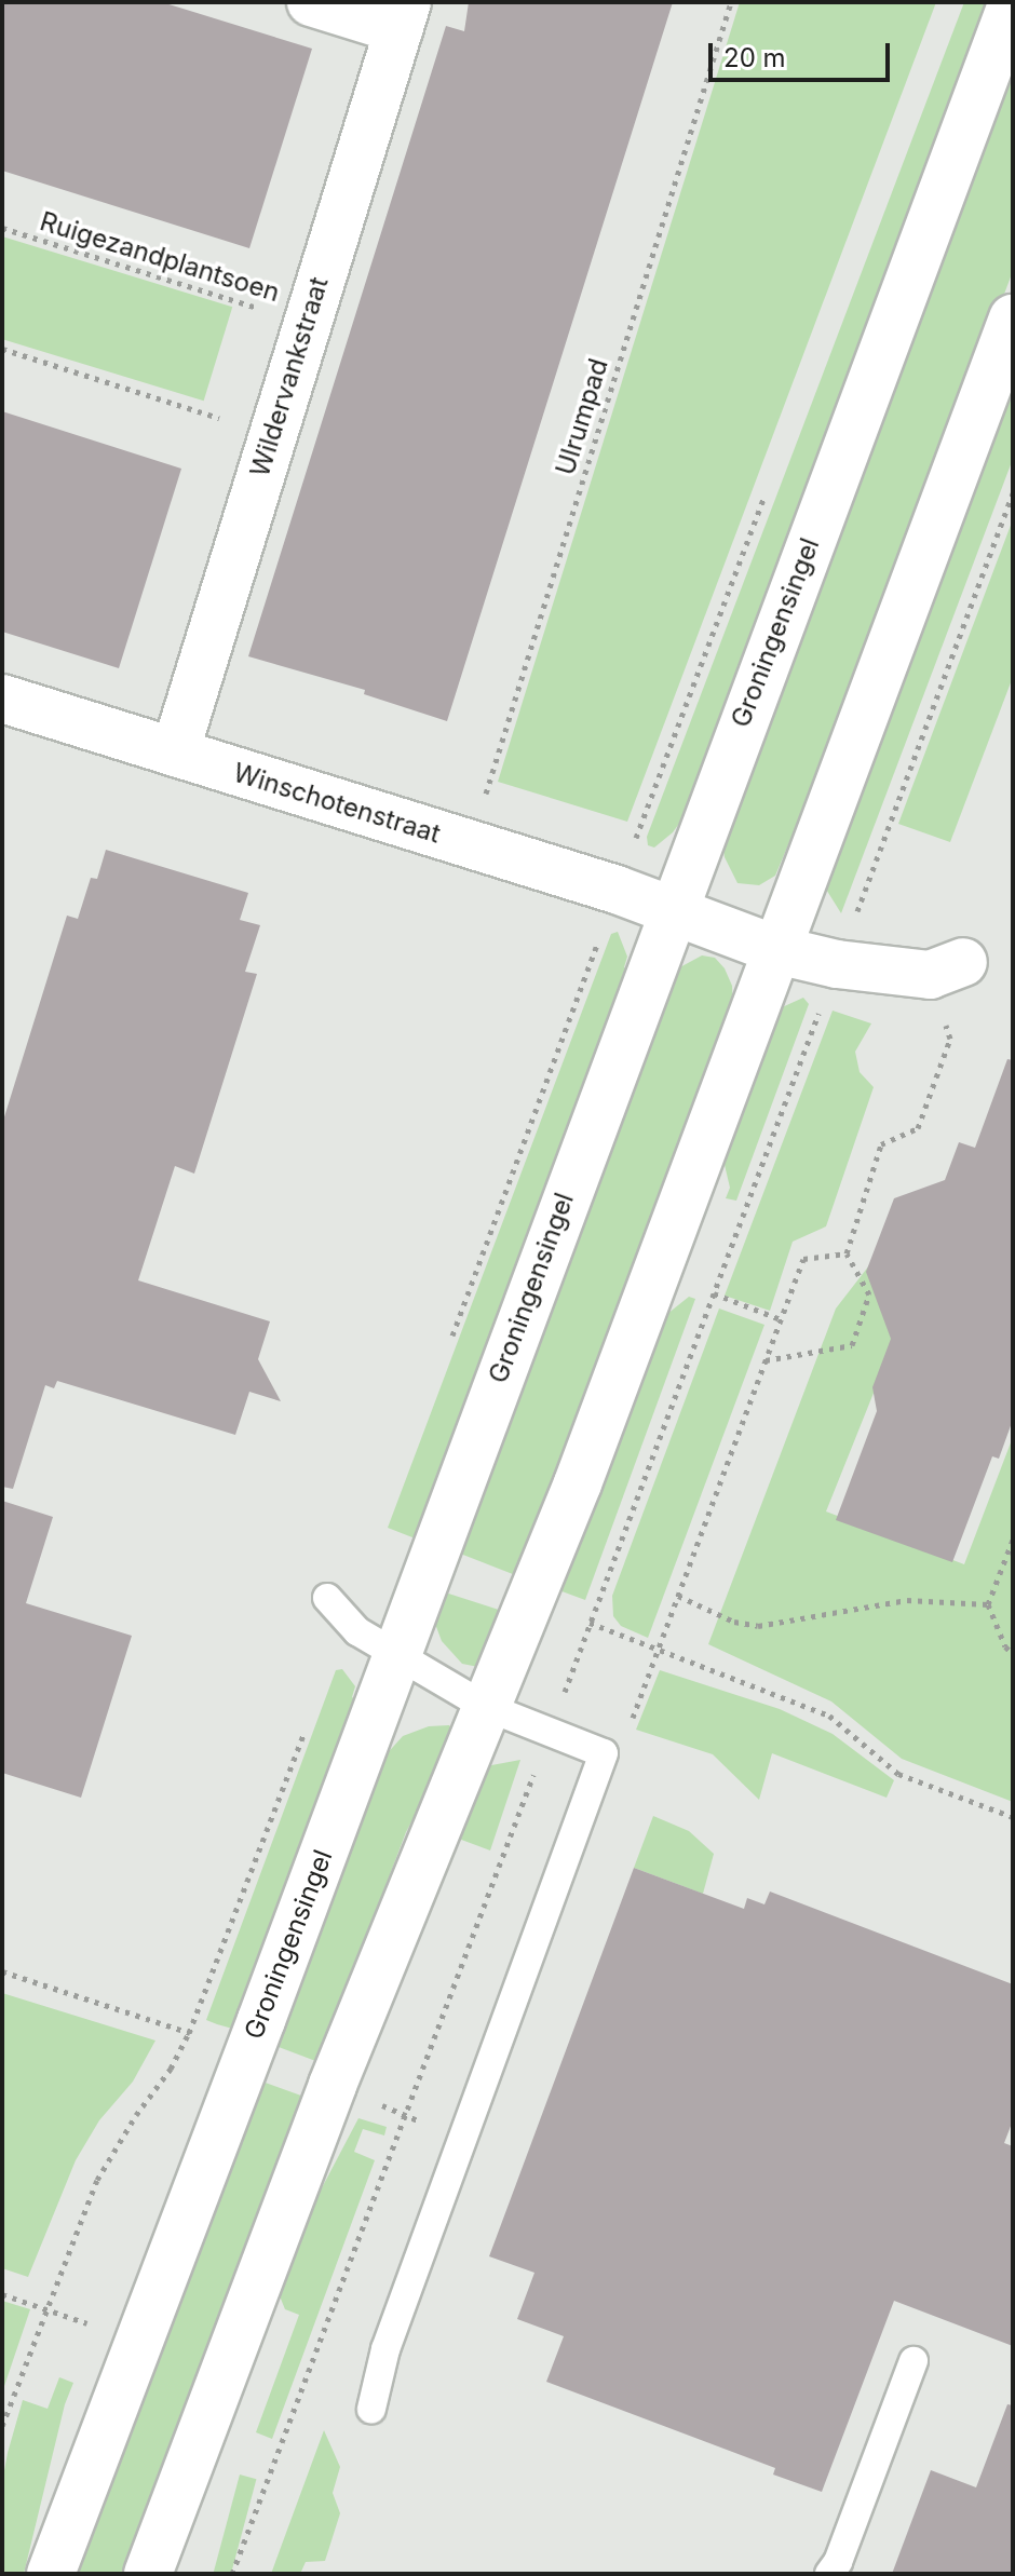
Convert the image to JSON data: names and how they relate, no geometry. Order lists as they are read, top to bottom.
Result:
{
  "streets": {
    "street": ["Wildervankstraat", "Groningensingel", "Winschotenstraat"],
    "path": ["Ruigezandplantsoen", "Ulrumpad"]
  },
  "crossings": [
    ["Ruigezandplantsoen", "Wildervankstraat"],
    ["Wildervankstraat", "Winschotenstraat"],
    ["Ulrumpad", "Winschotenstraat"],
    ["Groningensingel", "Winschotenstraat"]
  ],
  "scale_bar": "20 m"
}
